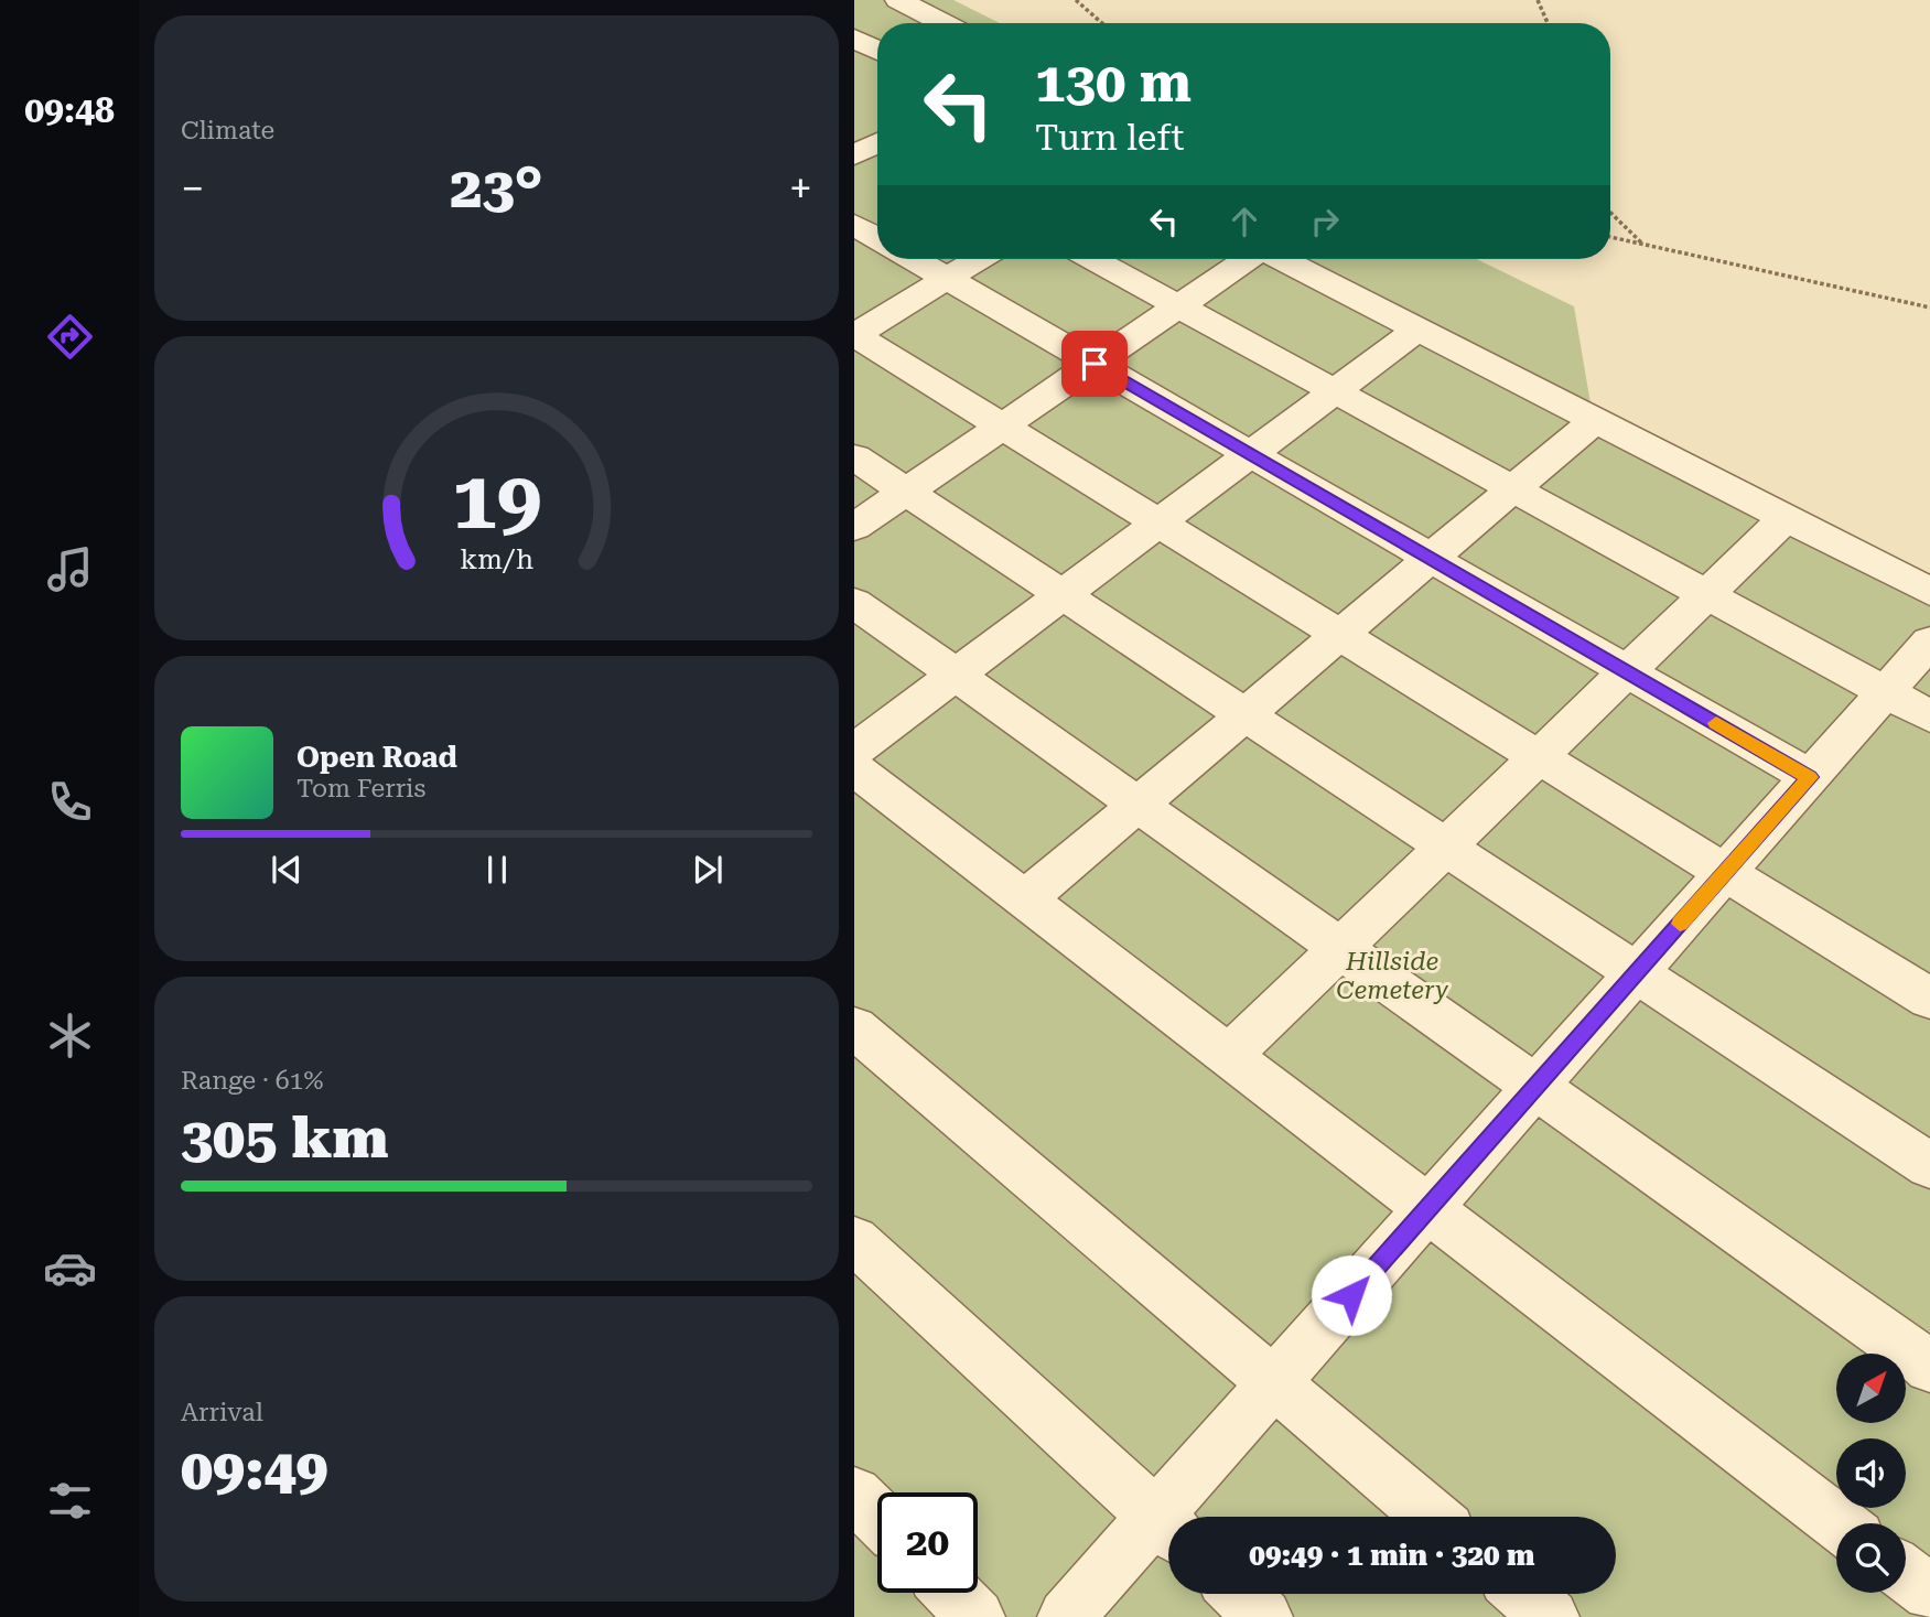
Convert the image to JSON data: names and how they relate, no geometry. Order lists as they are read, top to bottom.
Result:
{
  "parks": ["Hillside Cemetery"],
  "north": "top right",
  "page": {
    "tabs": "09:48",
    "tile": [
      "Climate",
      ["Range · 61%", "305 km"],
      ["Arrival", "09:49"]
    ],
    "turn": ["130 m", "Turn left"],
    "heat": ["−", "23°", "+"],
    "song": ["Open Road", "Tom Ferris"],
    "limit": "20",
    "trip": "09:49 · 1 min · 320 m",
    "gauge": ["19", "km/h"]
  }
}
